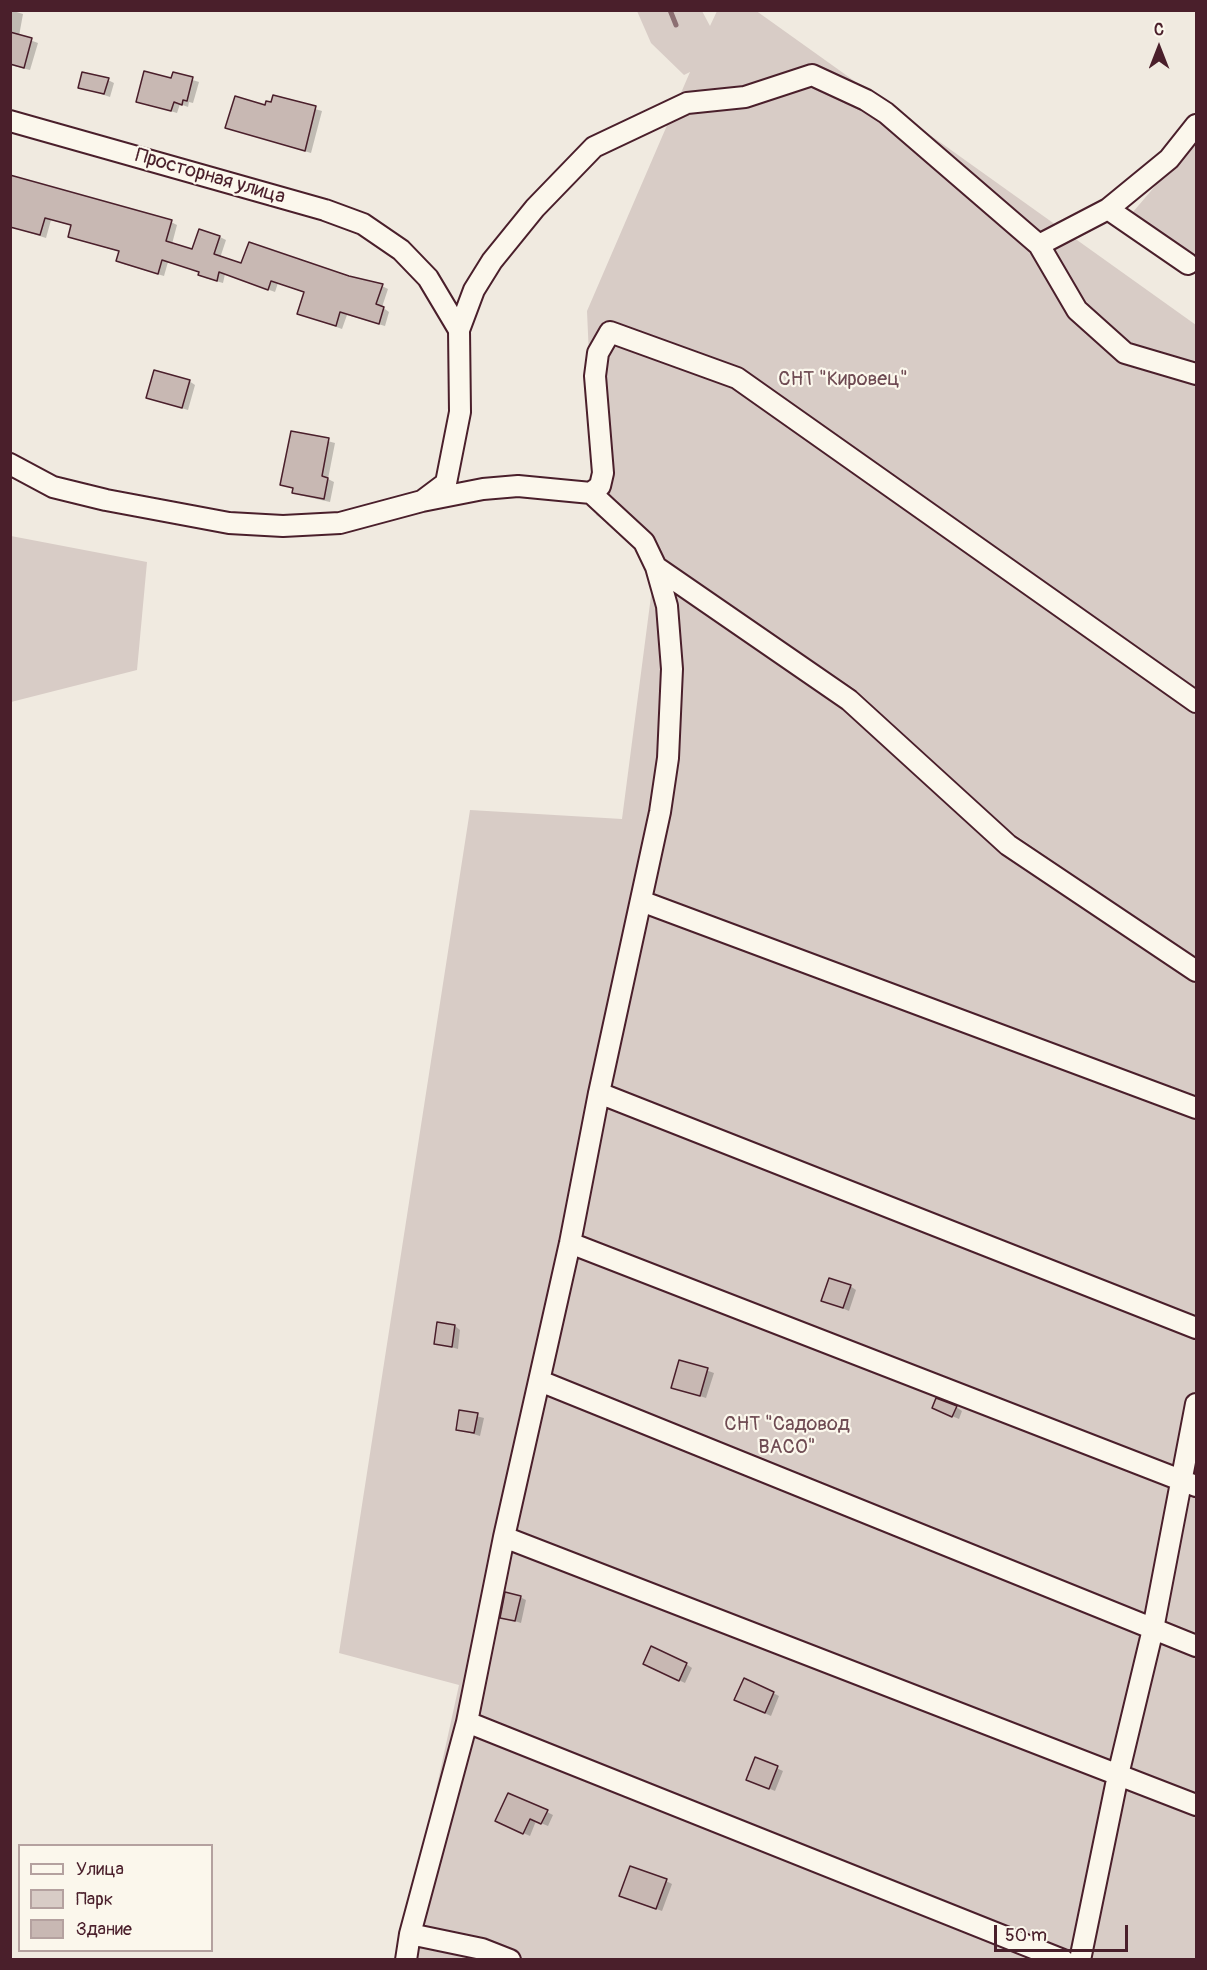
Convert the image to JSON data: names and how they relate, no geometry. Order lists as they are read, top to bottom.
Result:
{
  "streets": {
    "street": ["Просторная улица"]
  },
  "parks": ["СНТ \"Кировец\"", "СНТ \"Садовод ВАСО\""],
  "legend": ["Улица", "Парк", "Здание"],
  "scale_bar": "50 m",
  "north": "top"
}
